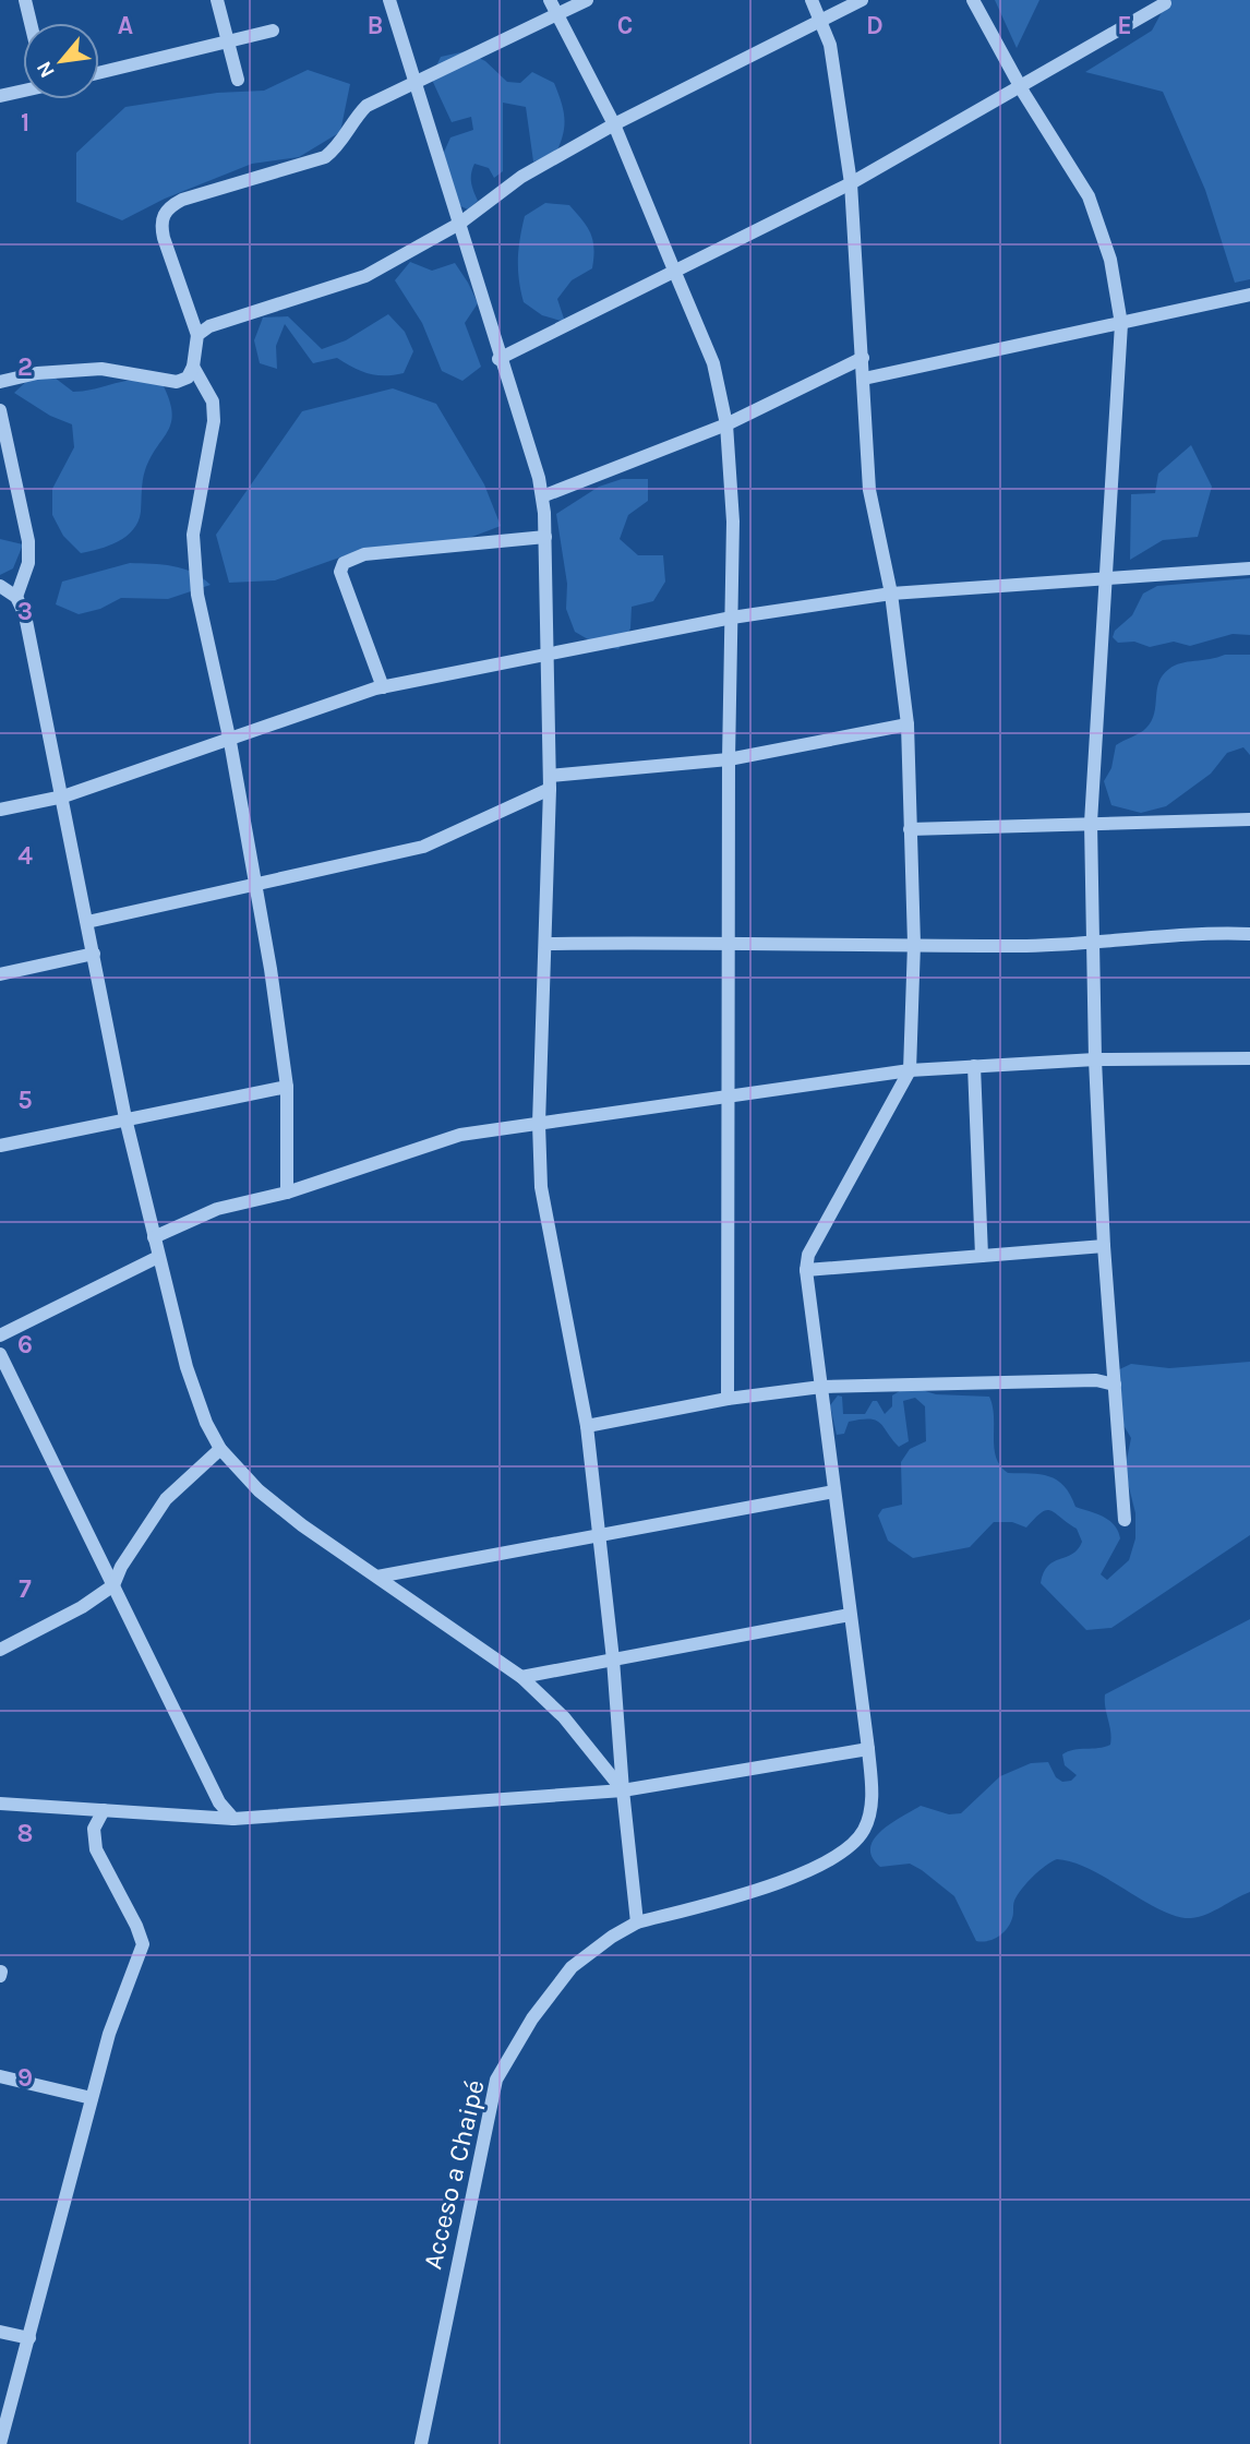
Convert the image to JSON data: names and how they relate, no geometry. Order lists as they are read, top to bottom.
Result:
{
  "streets": {
    "street": ["Acceso a Chaipé"]
  },
  "north": "bottom left",
  "grid": {
    "columns": [
      "A",
      "B",
      "C",
      "D",
      "E"
    ],
    "rows": [
      "1",
      "2",
      "3",
      "4",
      "5",
      "6",
      "7",
      "8",
      "9"
    ]
  }
}
